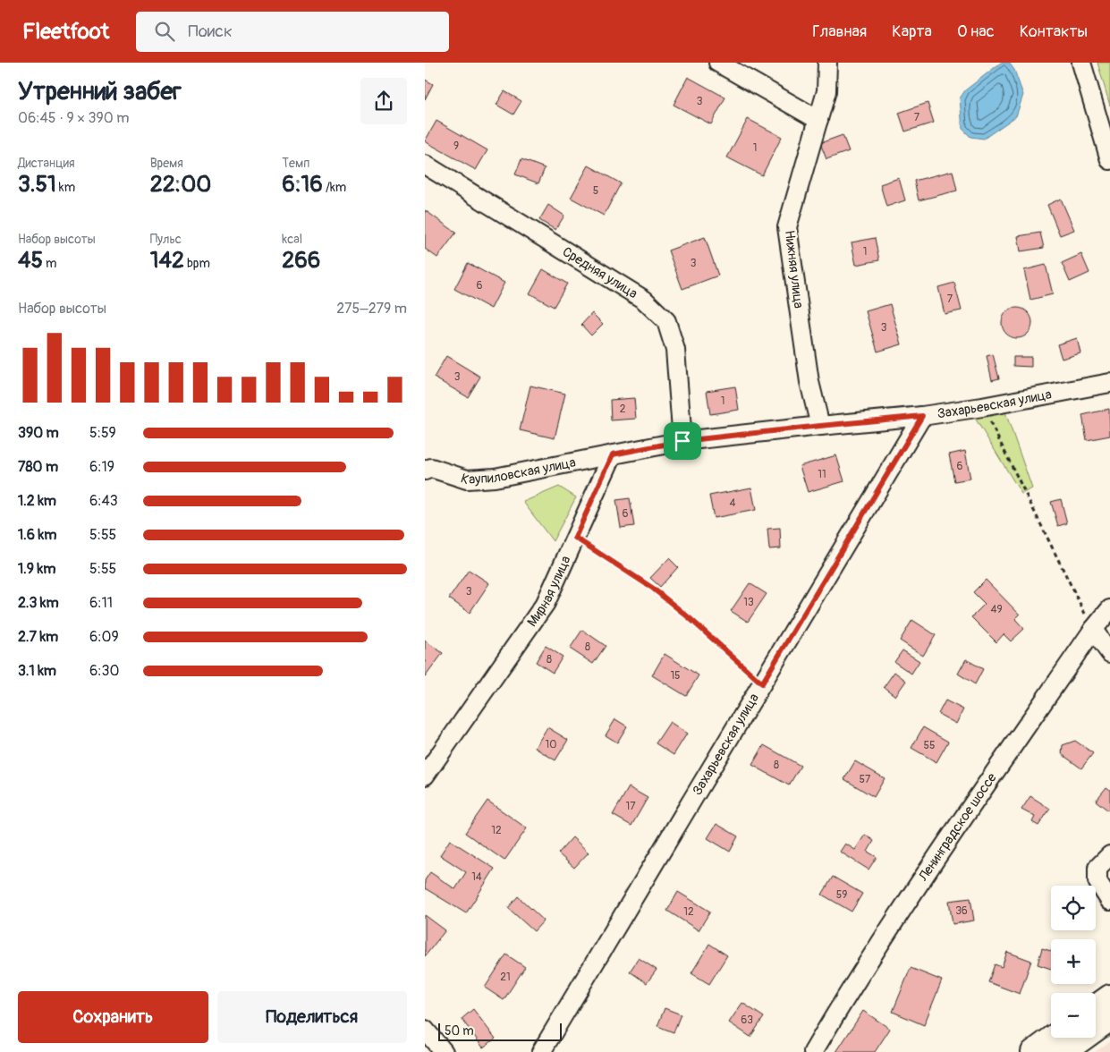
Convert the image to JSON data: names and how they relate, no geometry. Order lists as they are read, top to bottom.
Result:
{
  "streets": {
    "street": [
      "Нижняя улица",
      "Средняя улица",
      "Захарьевская улица",
      "Каупиловская улица",
      "Мирная улица",
      "Ленинградское шоссе"
    ]
  },
  "crossings": [
    ["Каупиловская улица", "Мирная улица"]
  ],
  "house_numbers": [
    "3",
    "7",
    "9",
    "1",
    "5",
    "1",
    "3",
    "6",
    "7",
    "3",
    "3",
    "1",
    "2",
    "6",
    "11",
    "4",
    "6",
    "3",
    "13",
    "49",
    "8",
    "8",
    "15",
    "10",
    "55",
    "8",
    "57",
    "17",
    "12",
    "14",
    "59",
    "36",
    "12",
    "21",
    "63"
  ],
  "scale_bar": "50 m",
  "page": {
    "header": "Fleetfoot",
    "search": "Поиск",
    "nav": [
      "Главная",
      "Карта",
      "О нас",
      "Контакты"
    ],
    "heading": ["Утренний забег", "06:45 · 9 × 390 m"],
    "stats": [
      ["Дистанция", "3.51 km"],
      ["Время", "22:00"],
      ["Темп", "6:16 /km"],
      ["Набор высоты", "45 m"],
      ["Пульс", "142 bpm"],
      ["kcal", "266"]
    ],
    "chart": ["Набор высоты", "275–279 m"],
    "list": [
      {
        "name": "390 m",
        "note": "5:59"
      },
      {
        "name": "780 m",
        "note": "6:19"
      },
      {
        "name": "1.2 km",
        "note": "6:43"
      },
      {
        "name": "1.6 km",
        "note": "5:55"
      },
      {
        "name": "1.9 km",
        "note": "5:55"
      },
      {
        "name": "2.3 km",
        "note": "6:11"
      },
      {
        "name": "2.7 km",
        "note": "6:09"
      },
      {
        "name": "3.1 km",
        "note": "6:30"
      }
    ],
    "map_buttons": ["+", "−"],
    "buttons": ["Сохранить", "Поделиться"],
    "scale": "50 m"
  }
}
